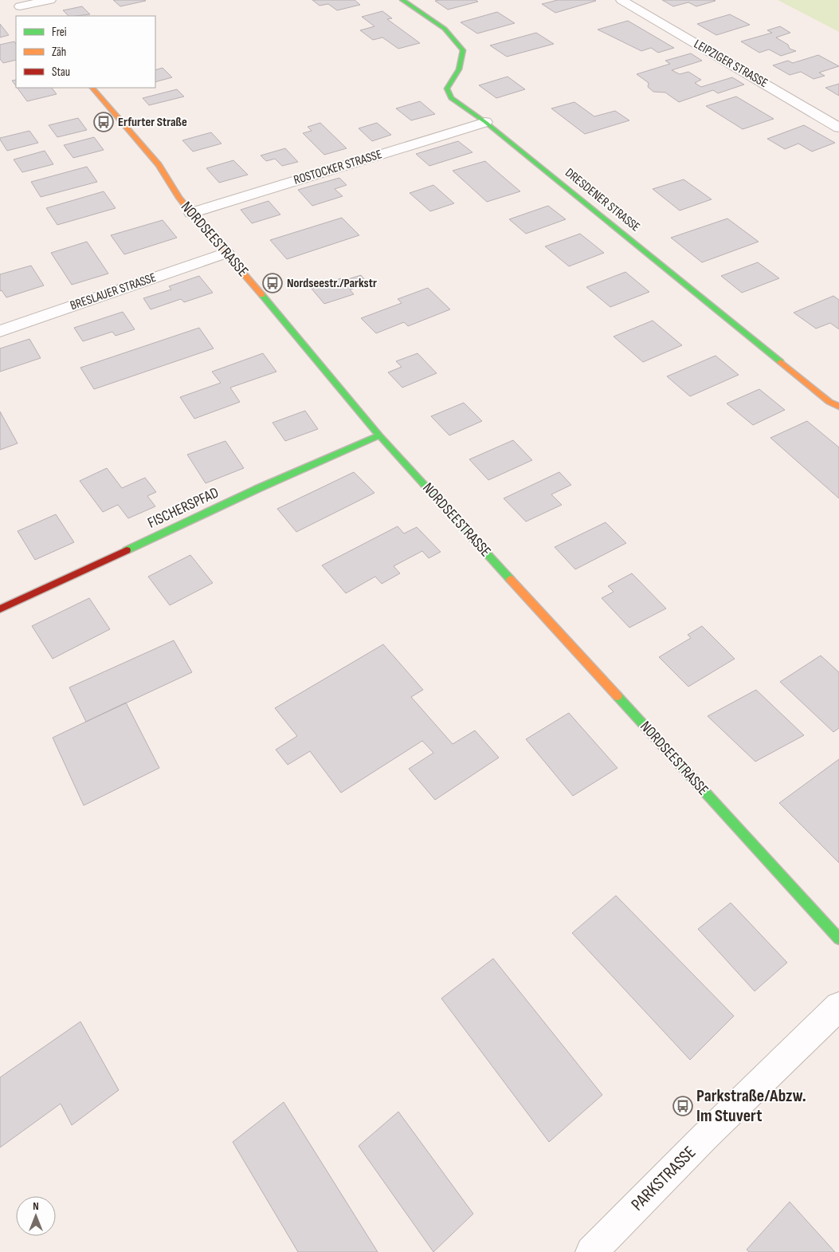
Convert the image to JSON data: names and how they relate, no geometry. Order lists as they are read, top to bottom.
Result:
{
  "streets": {
    "street": [
      "LEIPZIGER STRASSE",
      "ROSTOCKER STRASSE",
      "DRESDENER STRASSE",
      "NORDSEESTRASSE",
      "BRESLAUER STRASSE",
      "FISCHERSPFAD",
      "PARKSTRASSE"
    ]
  },
  "crossings": [
    ["ROSTOCKER STRASSE", "DRESDENER STRASSE"],
    ["ROSTOCKER STRASSE", "NORDSEESTRASSE"],
    ["NORDSEESTRASSE", "BRESLAUER STRASSE"],
    ["NORDSEESTRASSE", "FISCHERSPFAD"]
  ],
  "places": {
    "bus stop": ["Erfurter Straße", "Nordseestr./Parkstr", "Parkstraße/Abzw. Im Stuvert"]
  },
  "legend": ["Frei", "Zäh", "Stau"],
  "north": "top"
}
